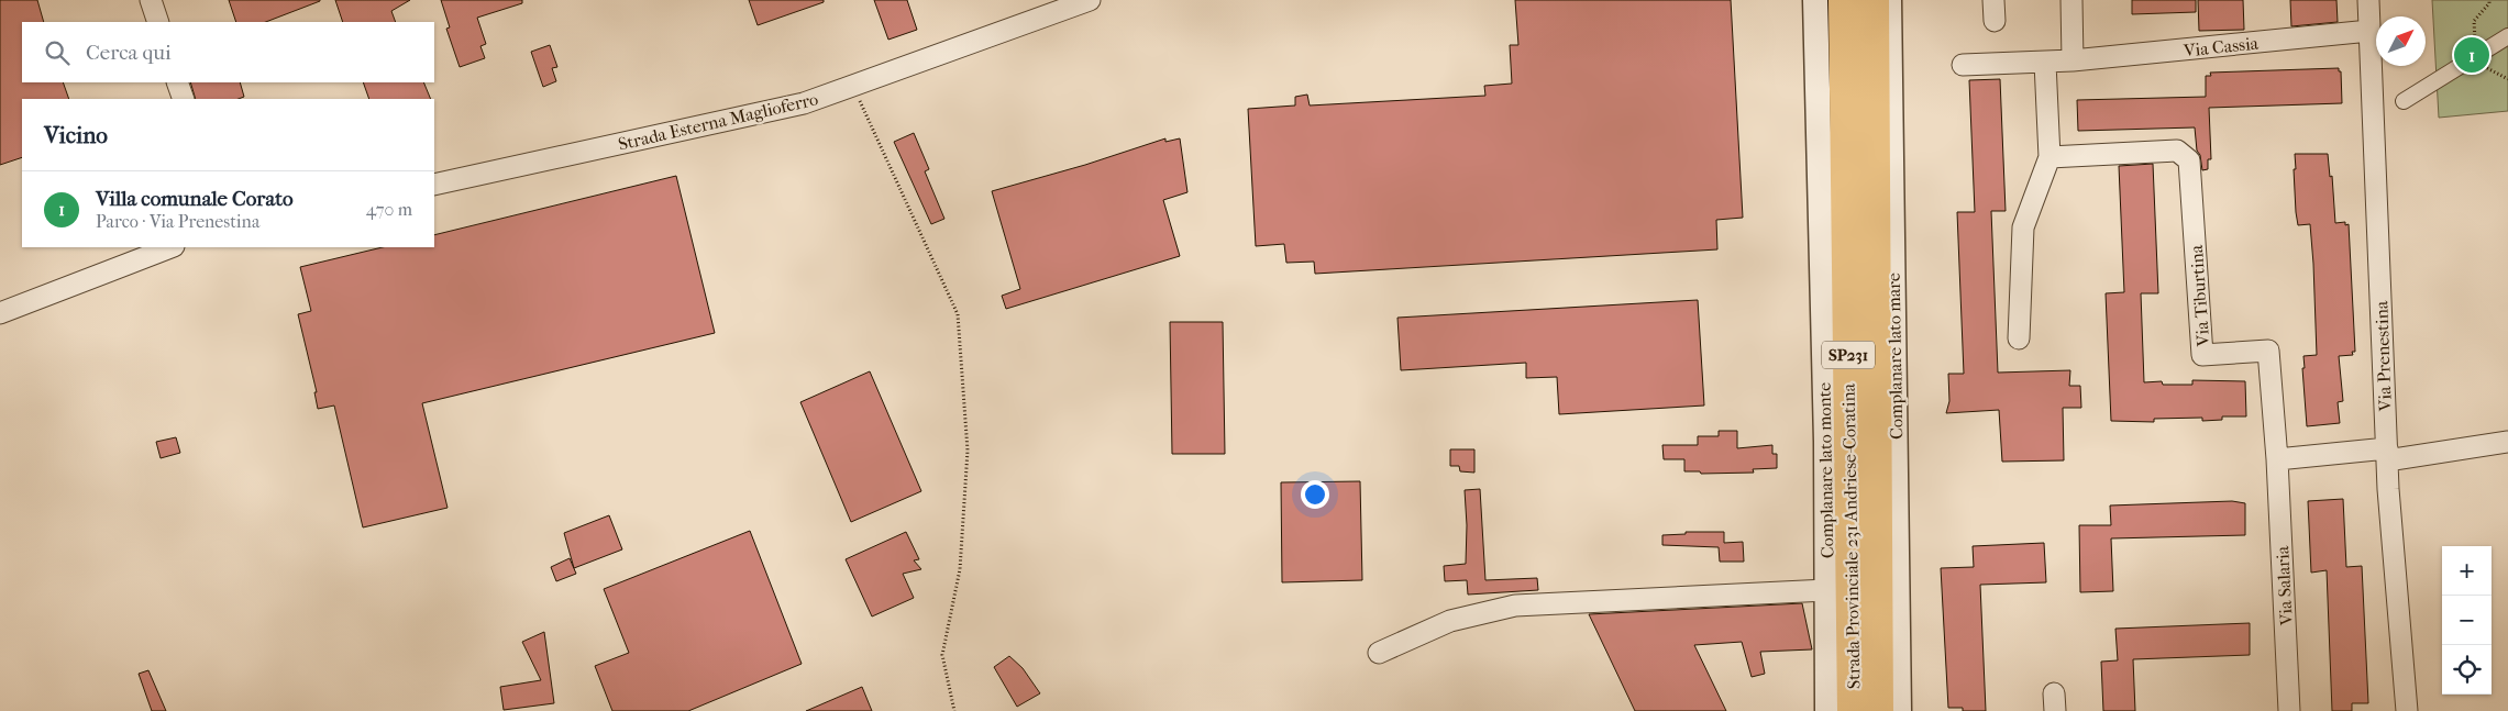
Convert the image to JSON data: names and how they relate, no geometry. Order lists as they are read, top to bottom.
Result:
{
  "streets": {
    "highway": ["SP231", "Strada Provinciale 231 Andriese-Coratina"],
    "street": [
      "Via Cassia",
      "Strada Esterna Maglioferro",
      "Via Tiburtina",
      "Complanare lato mare",
      "Via Prenestina",
      "Complanare lato monte",
      "Via Salaria"
    ]
  },
  "crossings": [
    ["Via Cassia", "Via Prenestina"],
    ["Via Tiburtina", "Via Salaria"]
  ],
  "north": "top right",
  "page": {
    "search": "Cerca qui",
    "pins": "1",
    "heading": "Vicino",
    "list": [
      {
        "mark": "1",
        "name": "Villa comunale Corato",
        "note": "Parco · Via Prenestina",
        "value": "470 m"
      }
    ],
    "map_buttons": ["+", "−"]
  }
}
